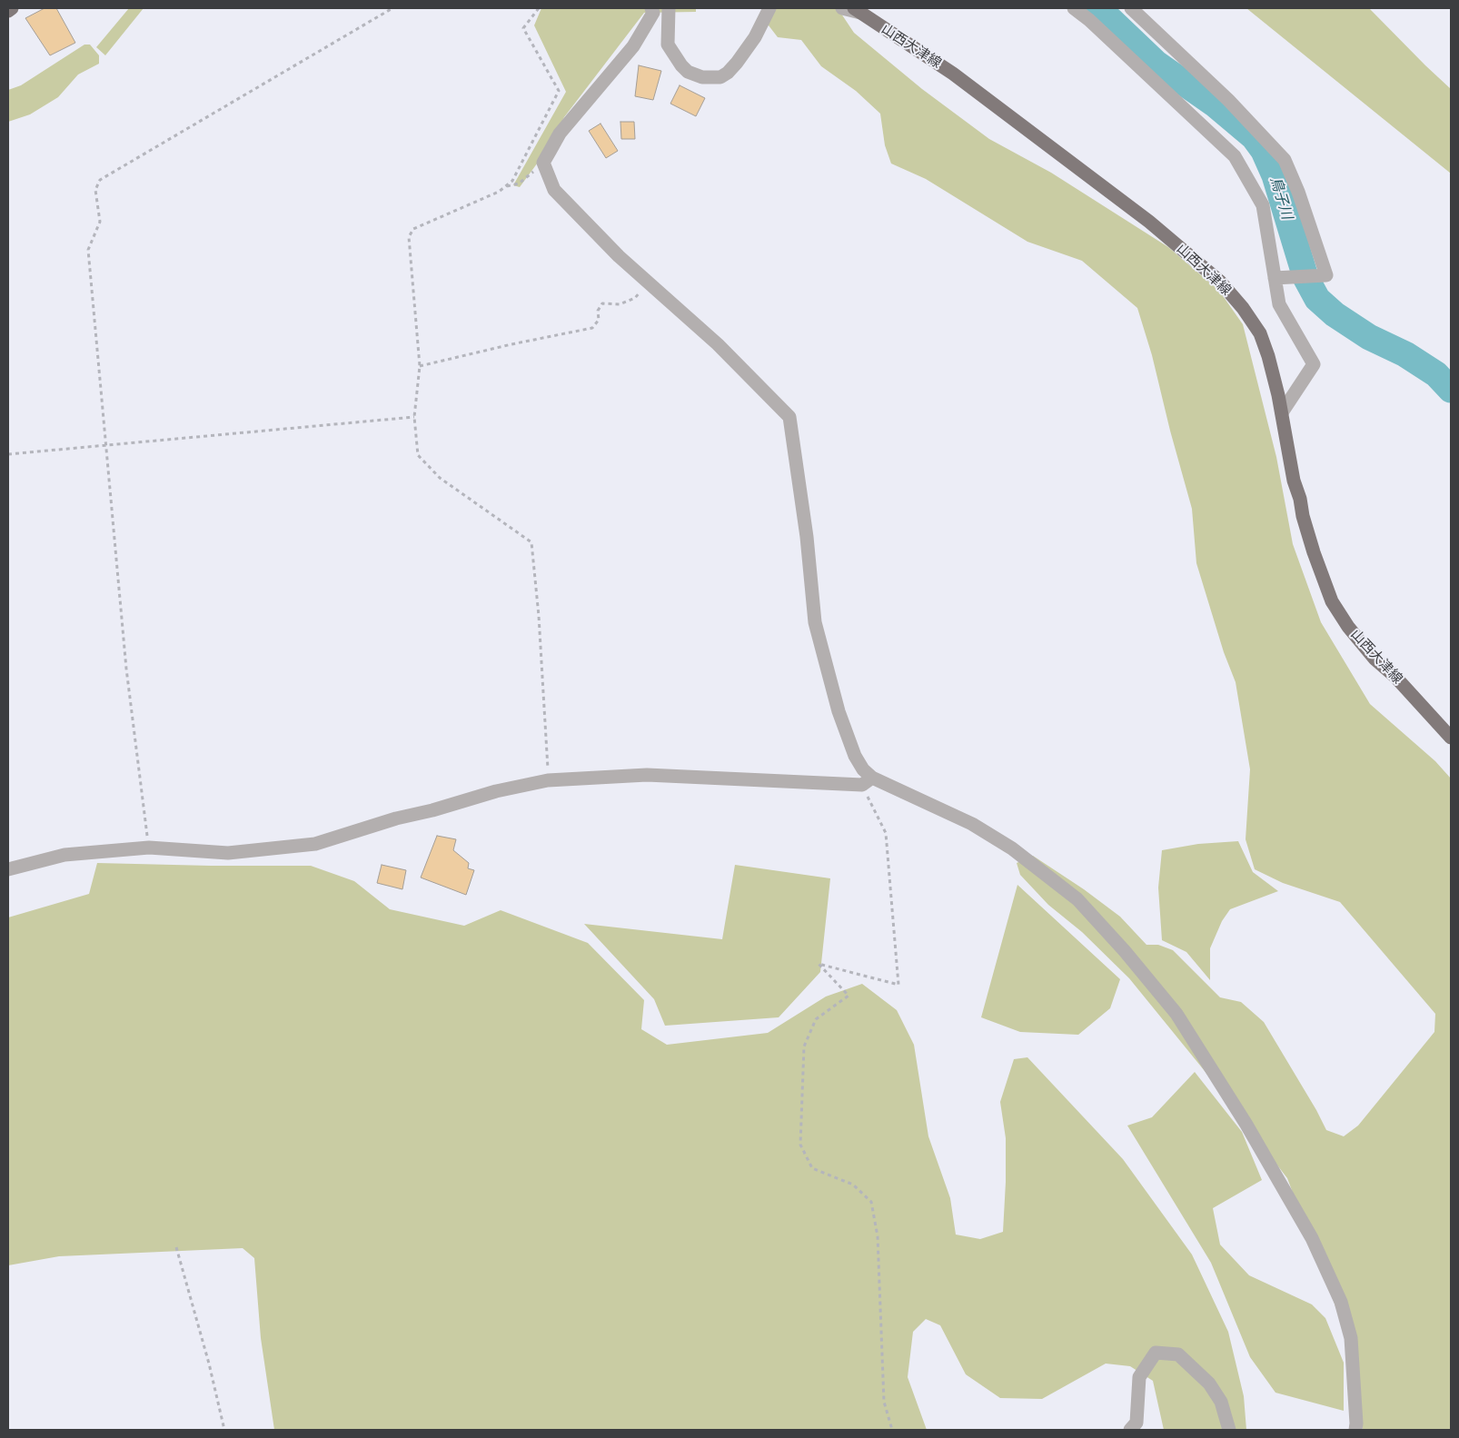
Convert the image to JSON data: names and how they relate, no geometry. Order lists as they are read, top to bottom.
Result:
{
  "streets": {
    "main road": ["山西大津線"]
  },
  "water": ["鳥子川"]
}
